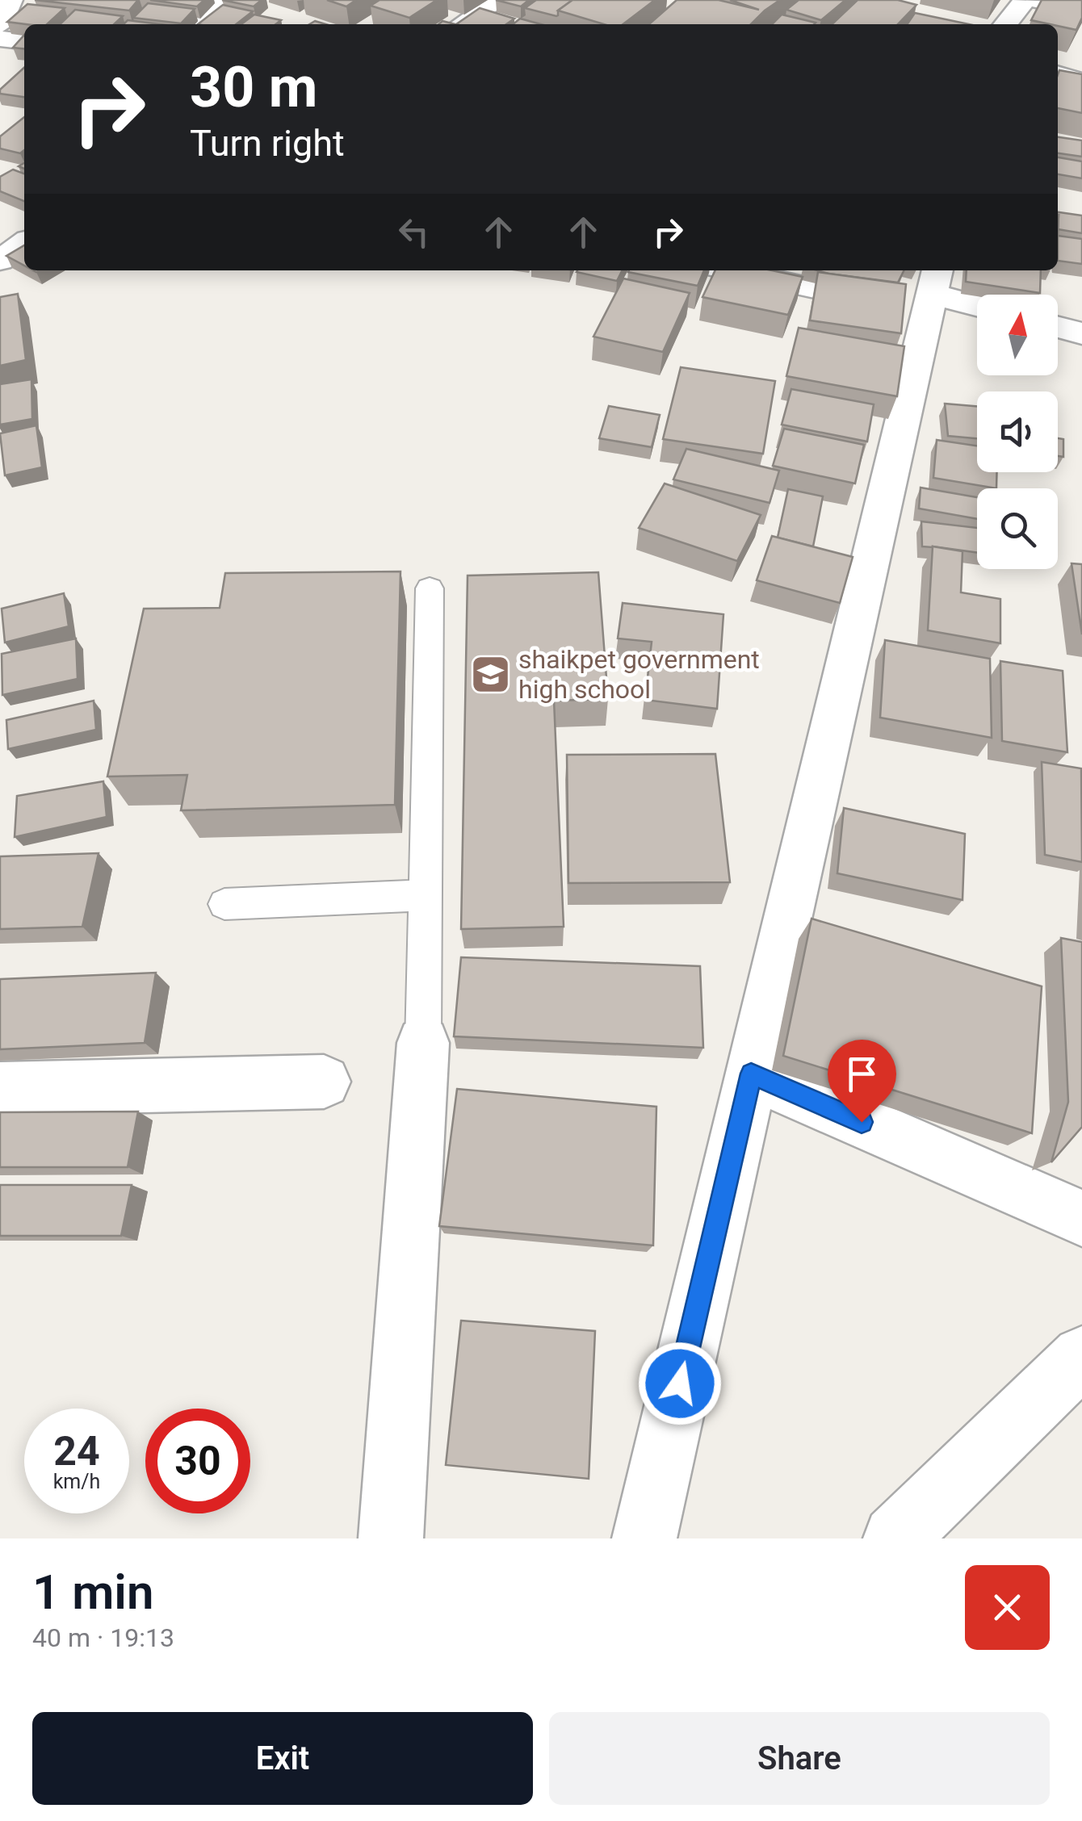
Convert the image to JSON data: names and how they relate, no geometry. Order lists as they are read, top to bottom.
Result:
{
  "places": {
    "school or university": ["shaikpet government high school"]
  },
  "north": "top",
  "page": {
    "turn": ["30 m", "Turn right"],
    "speed": "24 km/h",
    "limit": "30",
    "heading": ["1 min", "40 m · 19:13"],
    "buttons": ["Exit", "Share"]
  }
}
